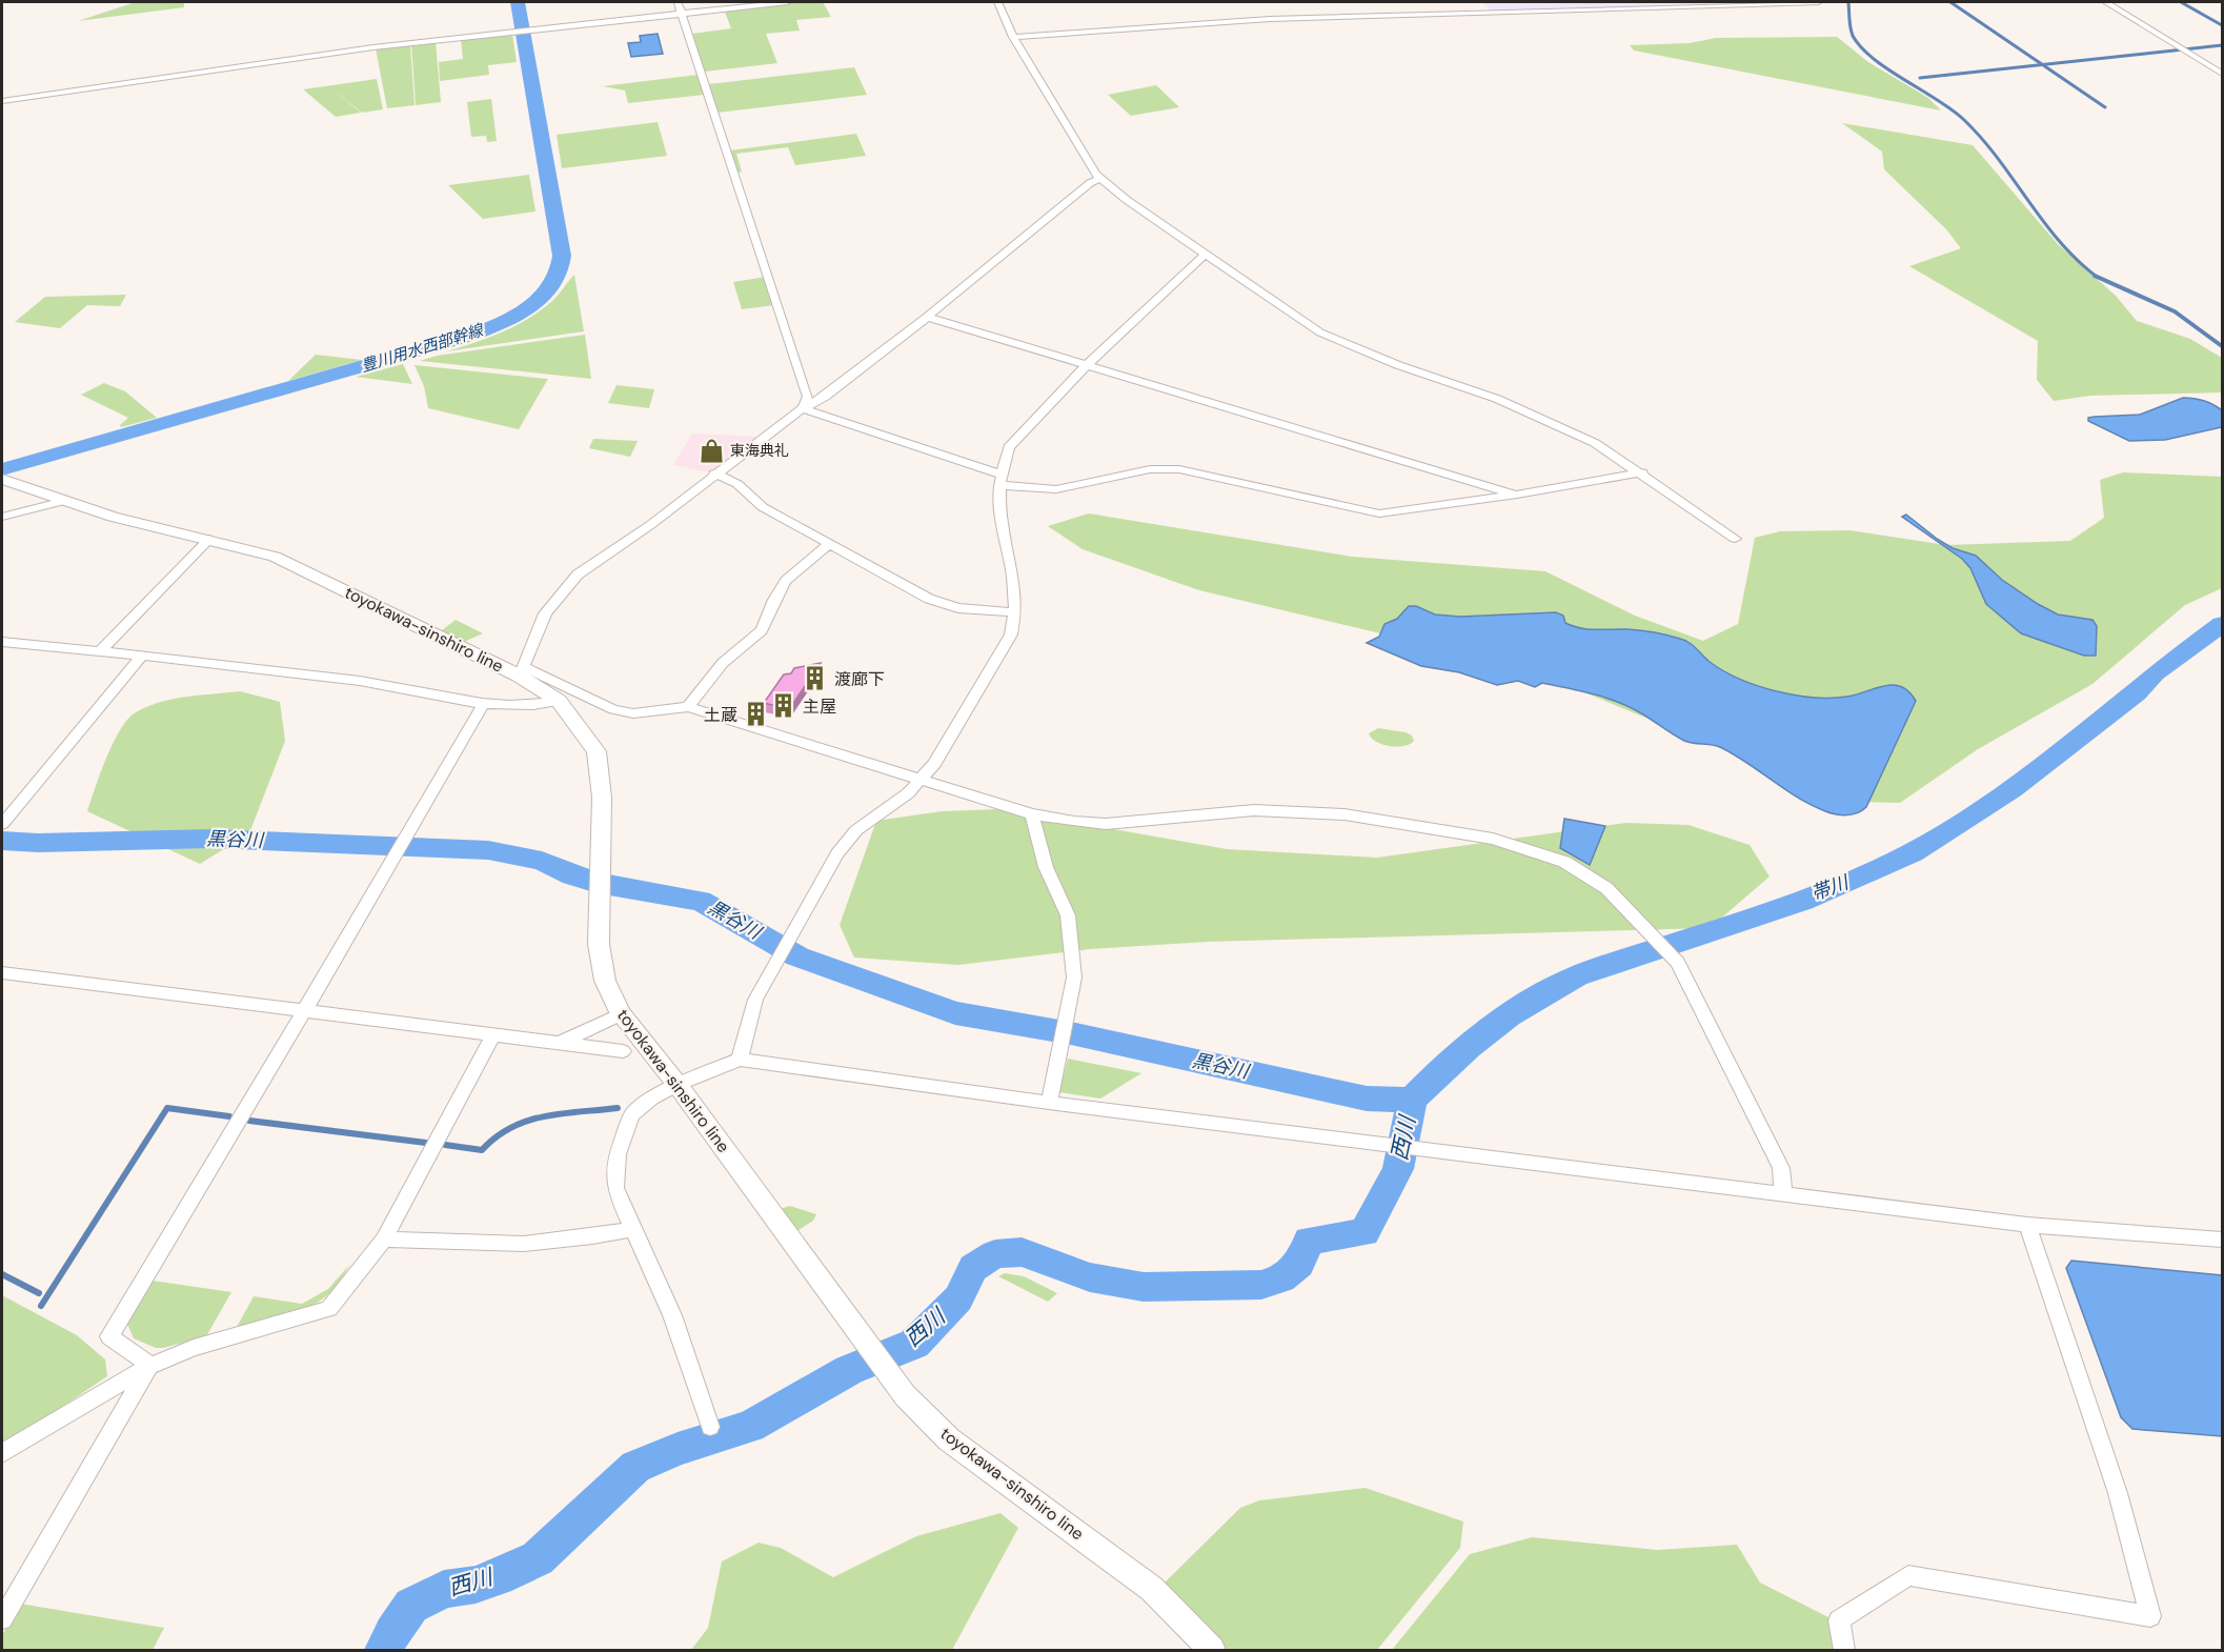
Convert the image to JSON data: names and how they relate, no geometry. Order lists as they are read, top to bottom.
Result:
{
  "streets": {
    "main road": ["toyokawa-sinshiro line"]
  },
  "water": [
    "豊川用水西部幹線",
    "黒谷川",
    "帯川",
    "西川"
  ],
  "places": {
    "shop": ["東海典礼"],
    "building": ["渡廊下", "主屋", "土蔵"]
  }
}
